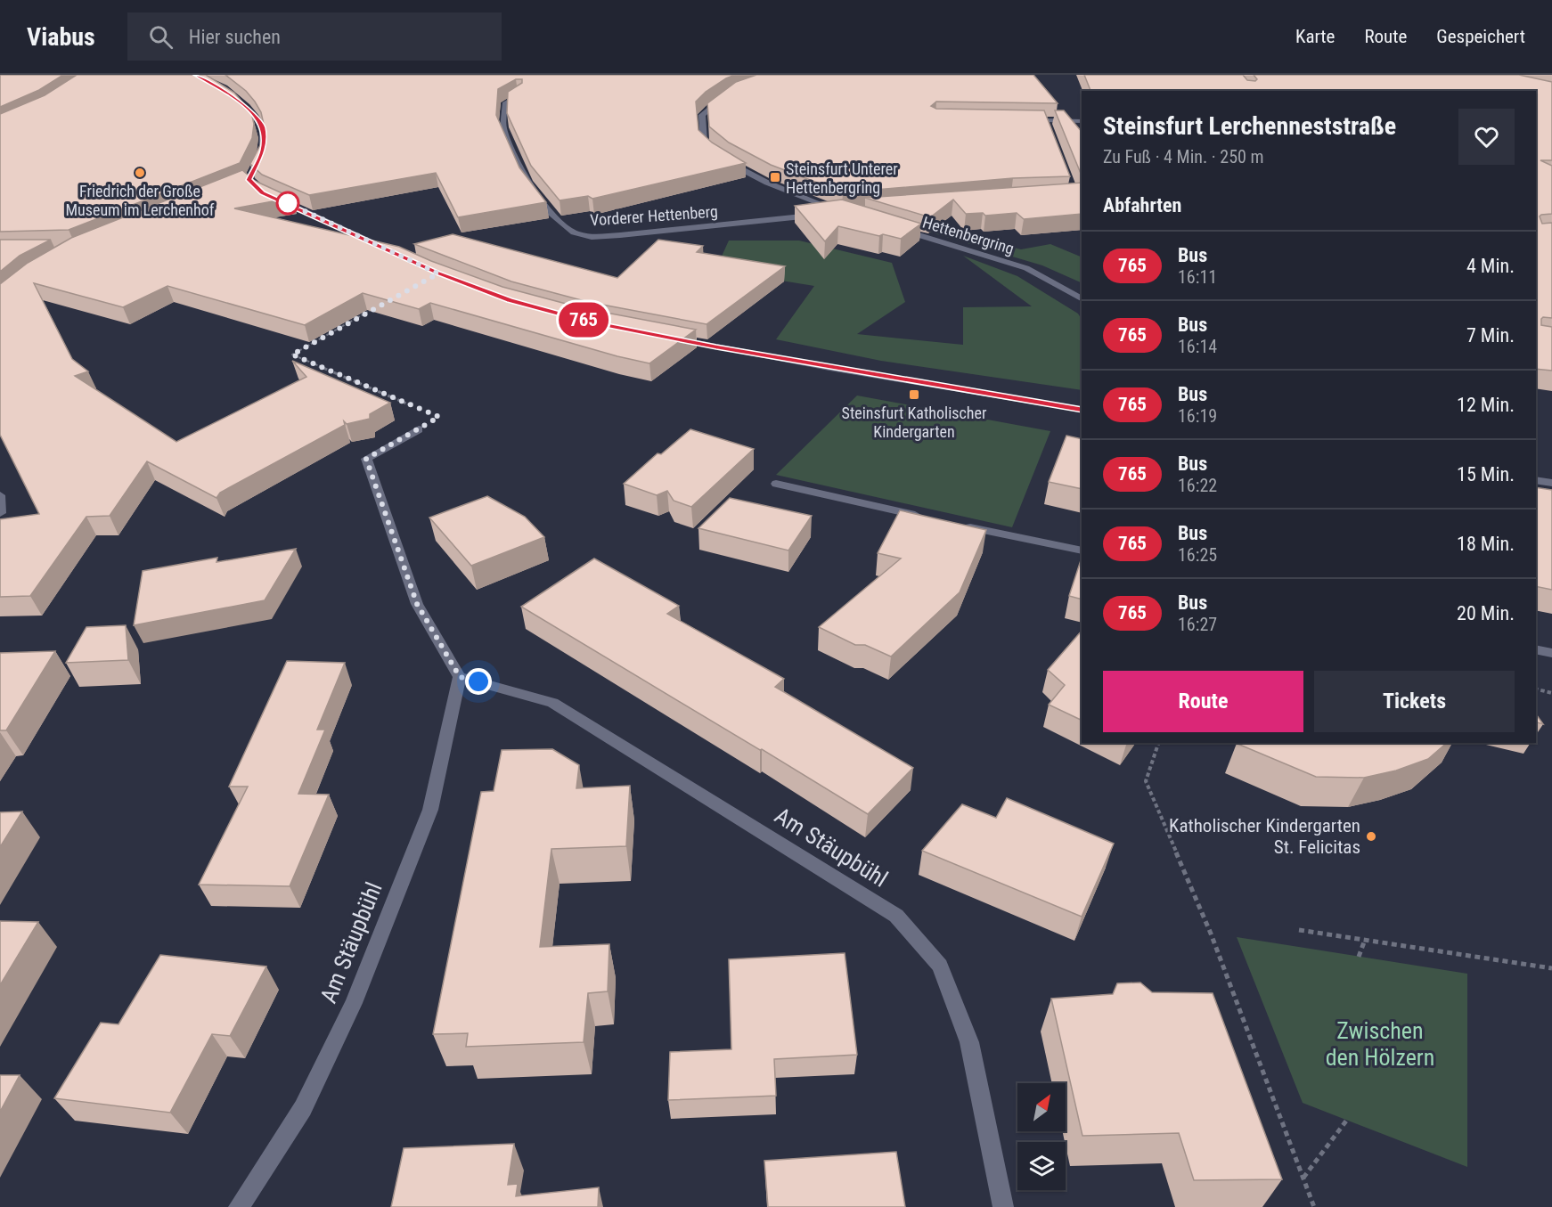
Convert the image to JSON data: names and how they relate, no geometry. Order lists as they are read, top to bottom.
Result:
{
  "streets": {
    "street": ["Vorderer Hettenberg", "Hettenbergring", "Am Stäupbühl"]
  },
  "parks": ["Zwischen den Hölzern"],
  "places": {
    "other": ["Friedrich der Große Museum im Lerchenhof", "Katholischer Kindergarten St. Felicitas"],
    "transit": ["Steinsfurt Unterer Hettenbergring", "Steinsfurt Katholischer Kindergarten"]
  },
  "lines": ["bus line 765"],
  "north": "top right",
  "page": {
    "header": "Viabus",
    "search": "Hier suchen",
    "nav": ["Karte", "Route", "Gespeichert"],
    "on_map": "765",
    "heading": [
      ["Steinsfurt Lerchenneststraße", "Zu Fuß · 4 Min. · 250 m"],
      "Abfahrten"
    ],
    "list": [
      {
        "mark": "765",
        "name": "Bus",
        "note": "16:11",
        "value": "4 Min."
      },
      {
        "mark": "765",
        "name": "Bus",
        "note": "16:14",
        "value": "7 Min."
      },
      {
        "mark": "765",
        "name": "Bus",
        "note": "16:19",
        "value": "12 Min."
      },
      {
        "mark": "765",
        "name": "Bus",
        "note": "16:22",
        "value": "15 Min."
      },
      {
        "mark": "765",
        "name": "Bus",
        "note": "16:25",
        "value": "18 Min."
      },
      {
        "mark": "765",
        "name": "Bus",
        "note": "16:27",
        "value": "20 Min."
      }
    ],
    "buttons": ["Route", "Tickets"]
  }
}
